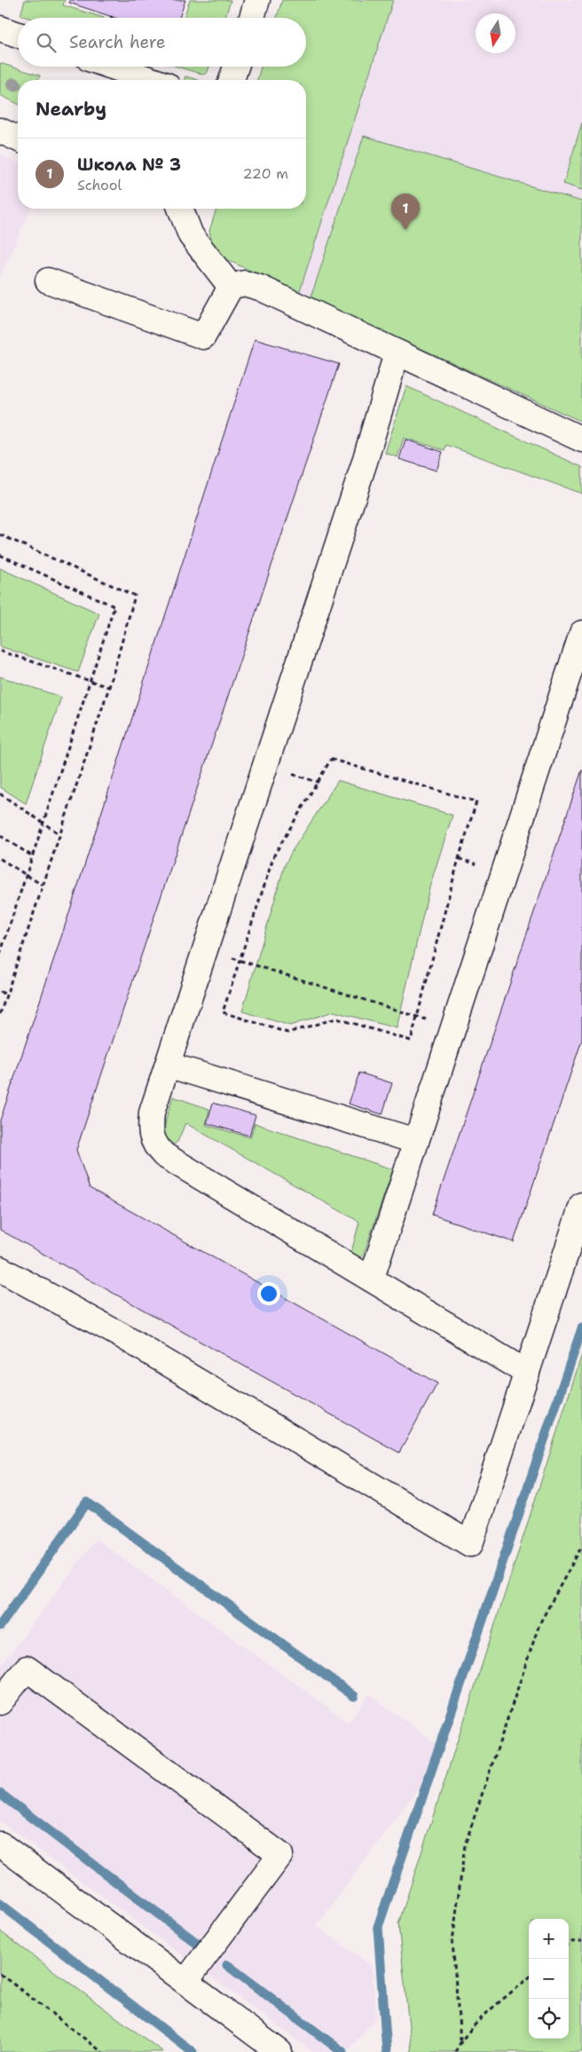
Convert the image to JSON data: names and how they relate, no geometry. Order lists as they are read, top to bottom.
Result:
{
  "north": "bottom",
  "page": {
    "search": "Search here",
    "heading": "Nearby",
    "list": [
      {
        "mark": "1",
        "name": "Школа № 3",
        "note": "School",
        "value": "220 m"
      }
    ],
    "pins": "1",
    "map_buttons": ["+", "−"]
  }
}
